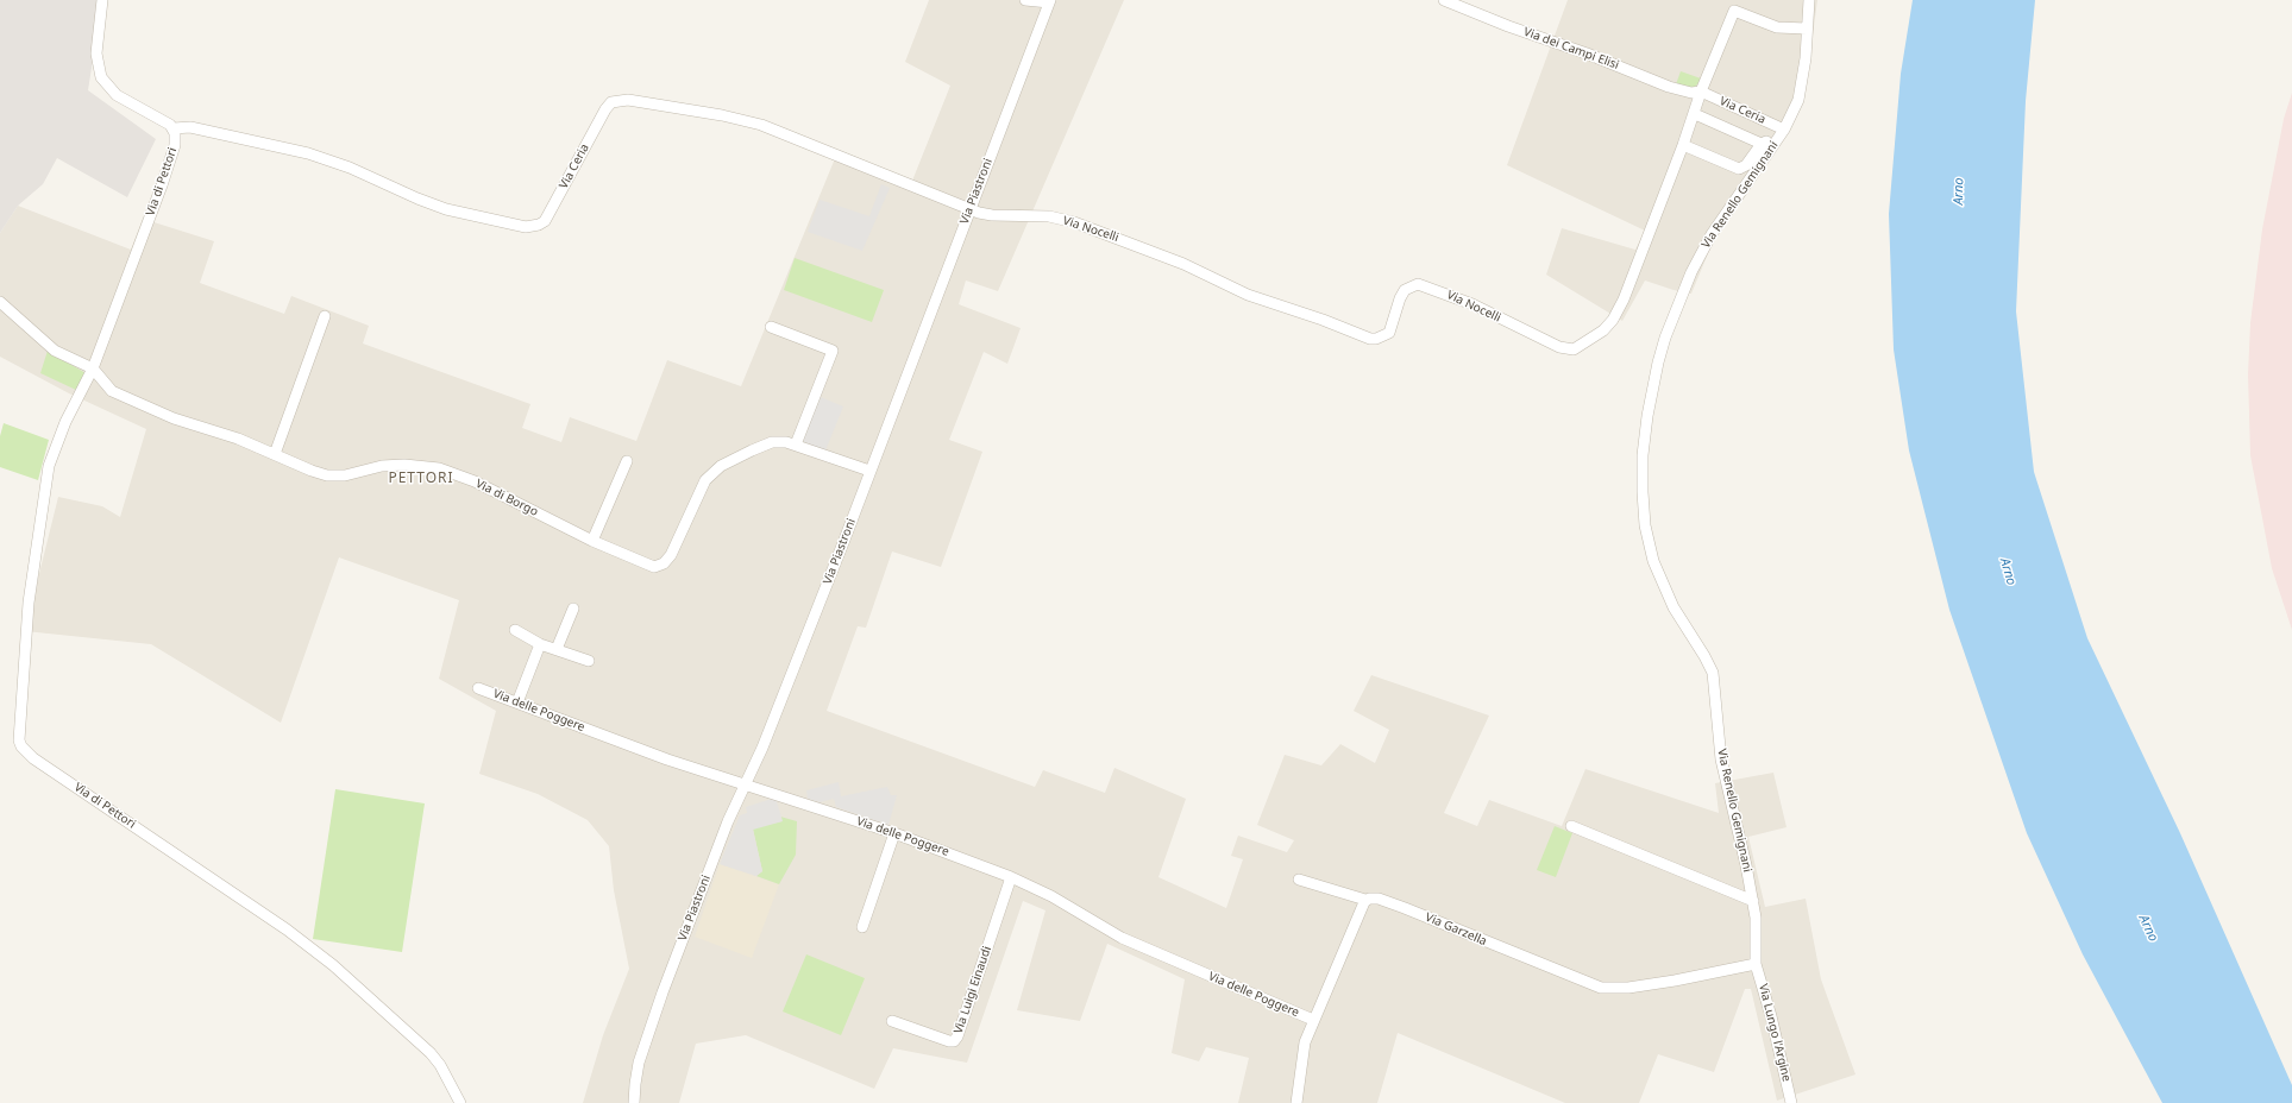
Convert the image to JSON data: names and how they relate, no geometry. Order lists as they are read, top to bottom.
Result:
{
  "streets": {
    "street": [
      "Via dei Campi Elisi",
      "Via Ceria",
      "Via di Pettori",
      "Via Piastroni",
      "Via Renello Gemignani",
      "Via Nocelli",
      "Via di Borgo",
      "Via delle Poggere",
      "Via Garzella",
      "Via Luigi Einaudi",
      "Via Lungo l'Argine"
    ]
  },
  "crossings": [
    ["Via dei Campi Elisi", "Via Ceria"],
    ["Via dei Campi Elisi", "Via Nocelli"],
    ["Via Ceria", "Via di Pettori"],
    ["Via Ceria", "Via Piastroni"],
    ["Via Ceria", "Via Renello Gemignani"],
    ["Via Ceria", "Via Nocelli"],
    ["Via di Pettori", "Via di Borgo"],
    ["Via Piastroni", "Via Nocelli"],
    ["Via Piastroni", "Via di Borgo"],
    ["Via Piastroni", "Via delle Poggere"],
    ["Via Renello Gemignani", "Via Nocelli"],
    ["Via Renello Gemignani", "Via Garzella"],
    ["Via Renello Gemignani", "Via Lungo l'Argine"],
    ["Via delle Poggere", "Via Luigi Einaudi"],
    ["Via Garzella", "Via Lungo l'Argine"]
  ],
  "districts": ["PETTORI"],
  "water": ["Arno"]
}
